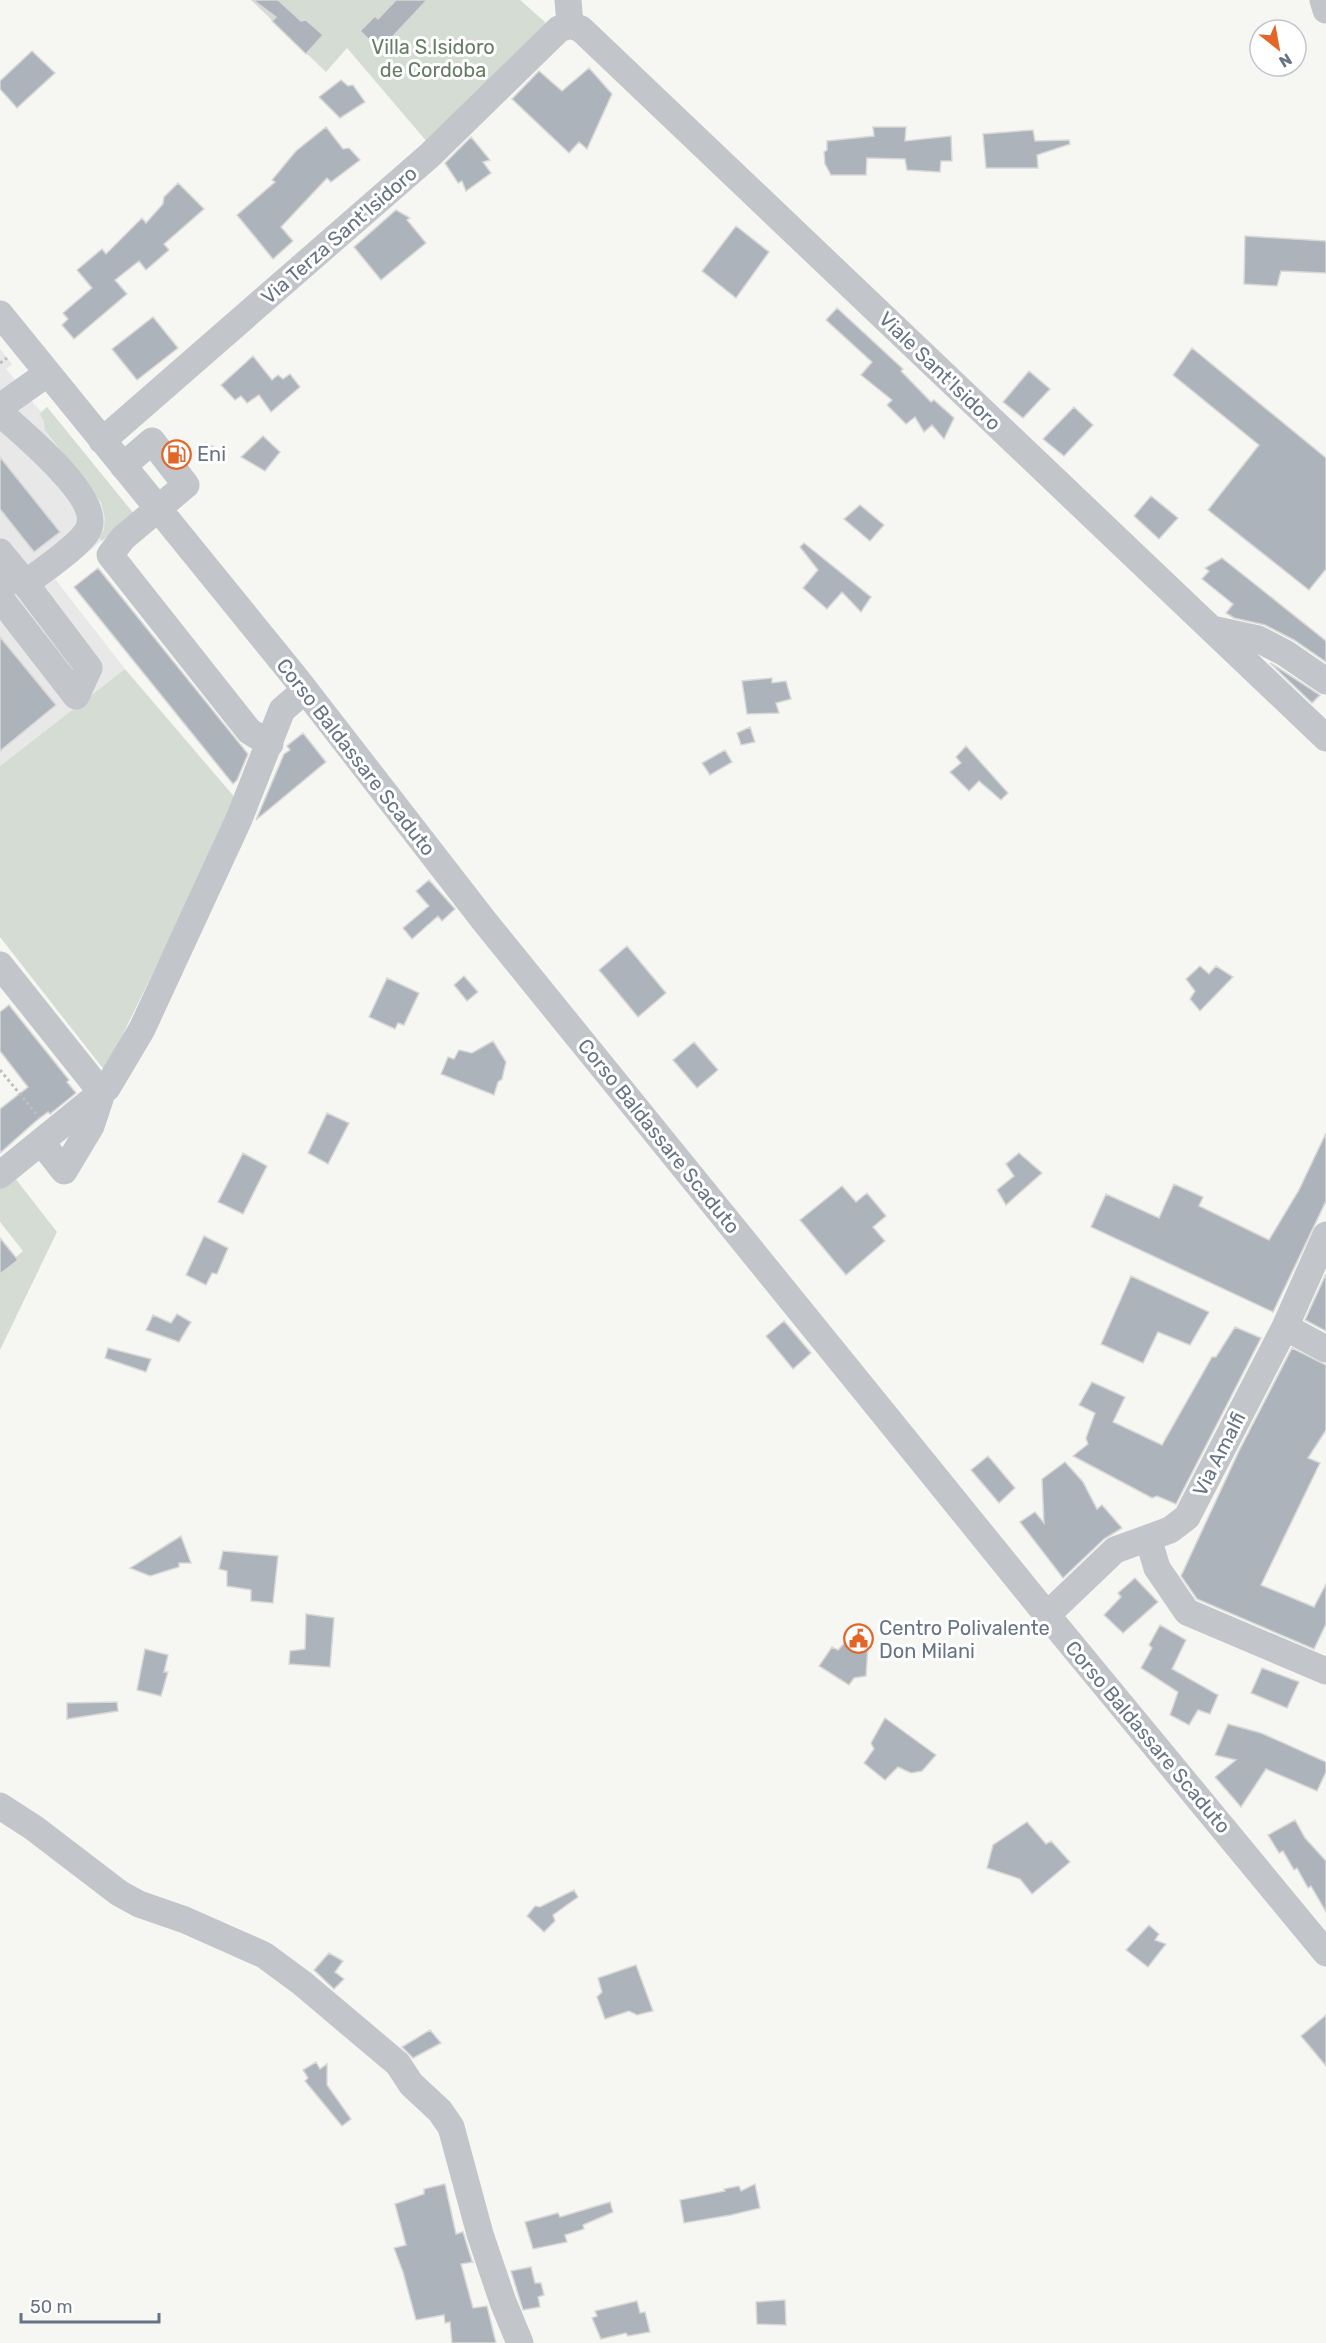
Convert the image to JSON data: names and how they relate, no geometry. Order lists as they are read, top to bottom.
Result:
{
  "streets": {
    "street": [
      "Via Terza Sant'Isidoro",
      "Viale Sant'Isidoro",
      "Corso Baldassare Scaduto",
      "Via Amalfi"
    ]
  },
  "crossings": [
    ["Via Terza Sant'Isidoro", "Viale Sant'Isidoro"],
    ["Via Terza Sant'Isidoro", "Corso Baldassare Scaduto"],
    ["Corso Baldassare Scaduto", "Via Amalfi"]
  ],
  "parks": ["Villa S.Isidoro de Cordoba"],
  "places": {
    "fuel station": ["Eni"],
    "public building": ["Centro Polivalente Don Milani"]
  },
  "scale_bar": "50 m",
  "north": "bottom right"
}
